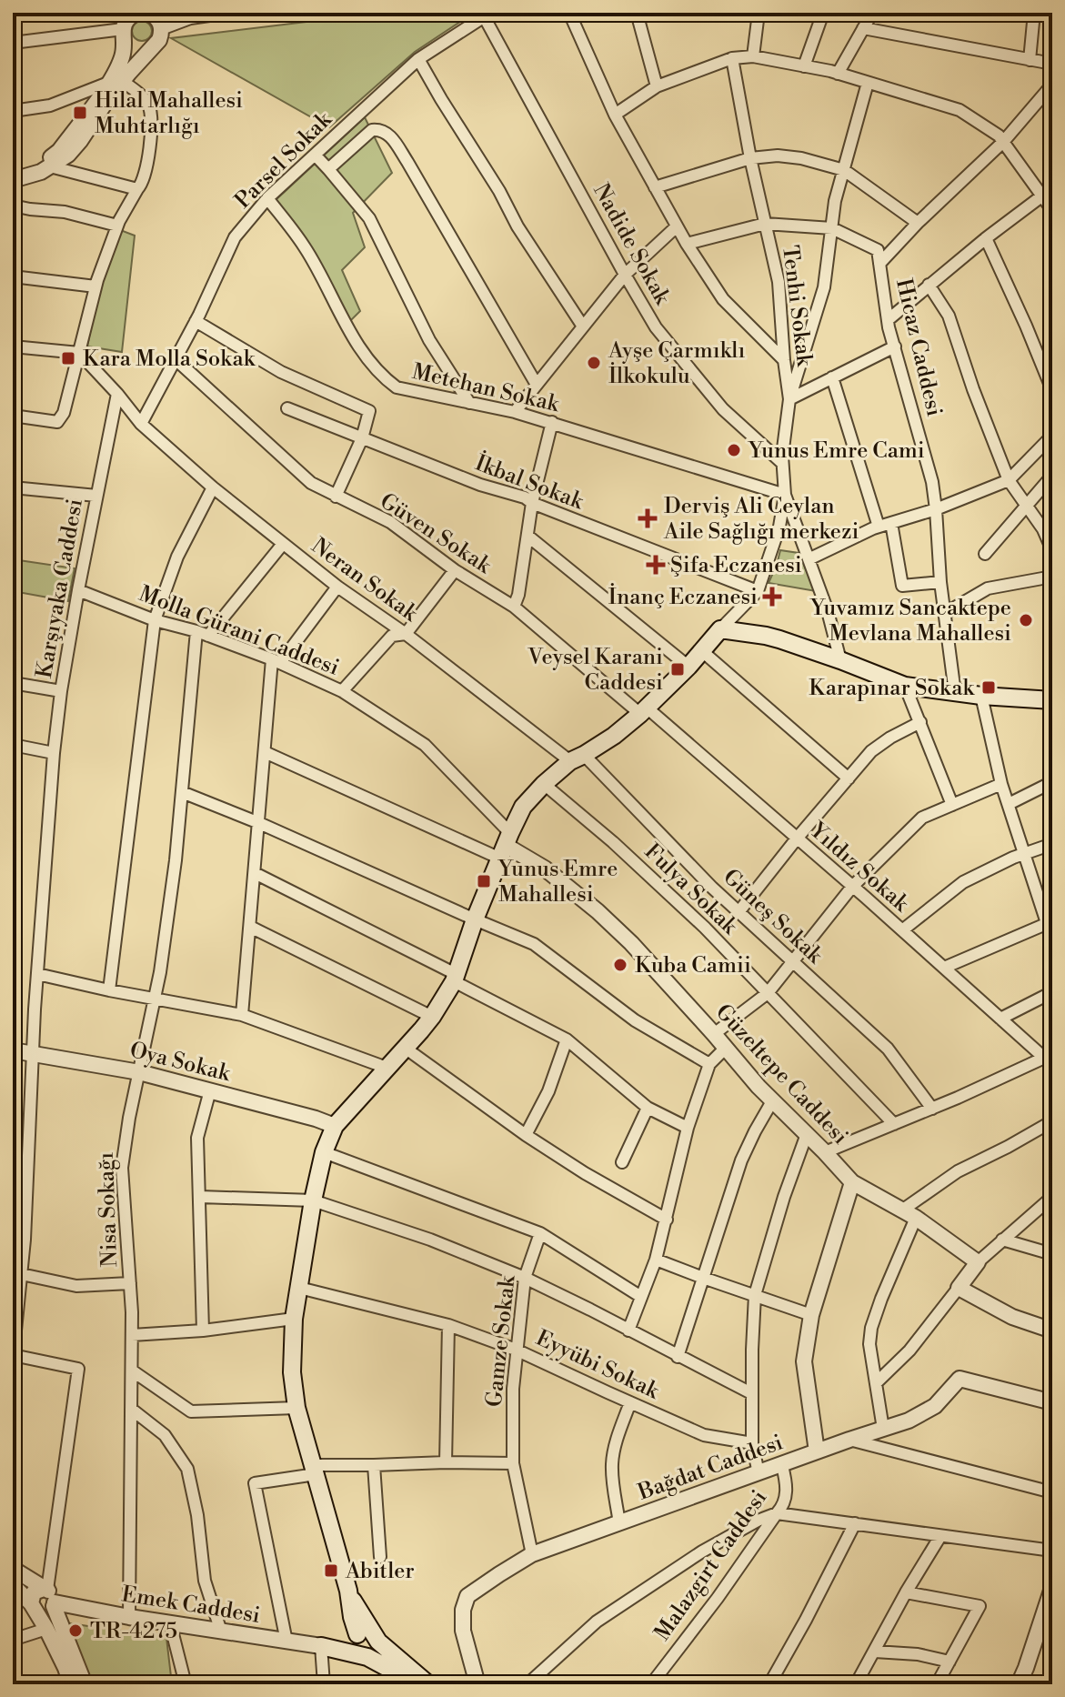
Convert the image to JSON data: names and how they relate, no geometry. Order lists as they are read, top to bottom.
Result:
{
  "streets": {
    "street": [
      "Parsel Sokak",
      "Nadide Sokak",
      "Tenhi Sokak",
      "Hicaz Caddesi",
      "Metehan Sokak",
      "İkbal Sokak",
      "Güven Sokak",
      "Neran Sokak",
      "Karşıyaka Caddesi",
      "Molla Gürani Caddesi",
      "Yıldız Sokak",
      "Fulya Sokak",
      "Güneş Sokak",
      "Oya Sokak",
      "Güzeltepe Caddesi",
      "Nisa Sokağı",
      "Gamze Sokak",
      "Eyyübi Sokak",
      "Bağdat Caddesi",
      "Malazgirt Caddesi",
      "Emek Caddesi"
    ]
  },
  "crossings": [
    ["Parsel Sokak", "Nadide Sokak"],
    ["Parsel Sokak", "Metehan Sokak"],
    ["Parsel Sokak", "Güven Sokak"],
    ["Parsel Sokak", "Neran Sokak"],
    ["Nadide Sokak", "Tenhi Sokak"],
    ["Tenhi Sokak", "Hicaz Caddesi"],
    ["Tenhi Sokak", "Metehan Sokak"],
    ["Tenhi Sokak", "İkbal Sokak"],
    ["Güven Sokak", "Yıldız Sokak"],
    ["Neran Sokak", "Karşıyaka Caddesi"],
    ["Neran Sokak", "Güneş Sokak"],
    ["Karşıyaka Caddesi", "Molla Gürani Caddesi"],
    ["Karşıyaka Caddesi", "Oya Sokak"],
    ["Molla Gürani Caddesi", "Güzeltepe Caddesi"],
    ["Molla Gürani Caddesi", "Nisa Sokağı"],
    ["Oya Sokak", "Nisa Sokağı"],
    ["Nisa Sokağı", "Emek Caddesi"],
    ["Gamze Sokak", "Eyyübi Sokak"],
    ["Gamze Sokak", "Bağdat Caddesi"],
    ["Bağdat Caddesi", "Malazgirt Caddesi"]
  ],
  "places": {
    "transit": [
      "Hilal Mahallesi Muhtarlığı",
      "Kara Molla Sokak",
      "Veysel Karani Caddesi",
      "Karapınar Sokak",
      "Yunus Emre Mahallesi",
      "Abitler"
    ],
    "other": [
      "Ayşe Çarmıklı İlkokulu",
      "Yunus Emre Cami",
      "Yuvamız Sancaktepe Mevlana Mahallesi",
      "Kuba Camii",
      "TR-4275"
    ],
    "health": ["Derviş Ali Ceylan Aile Sağlığı merkezi", "Şifa Eczanesi", "İnanç Eczanesi"]
  }
}
